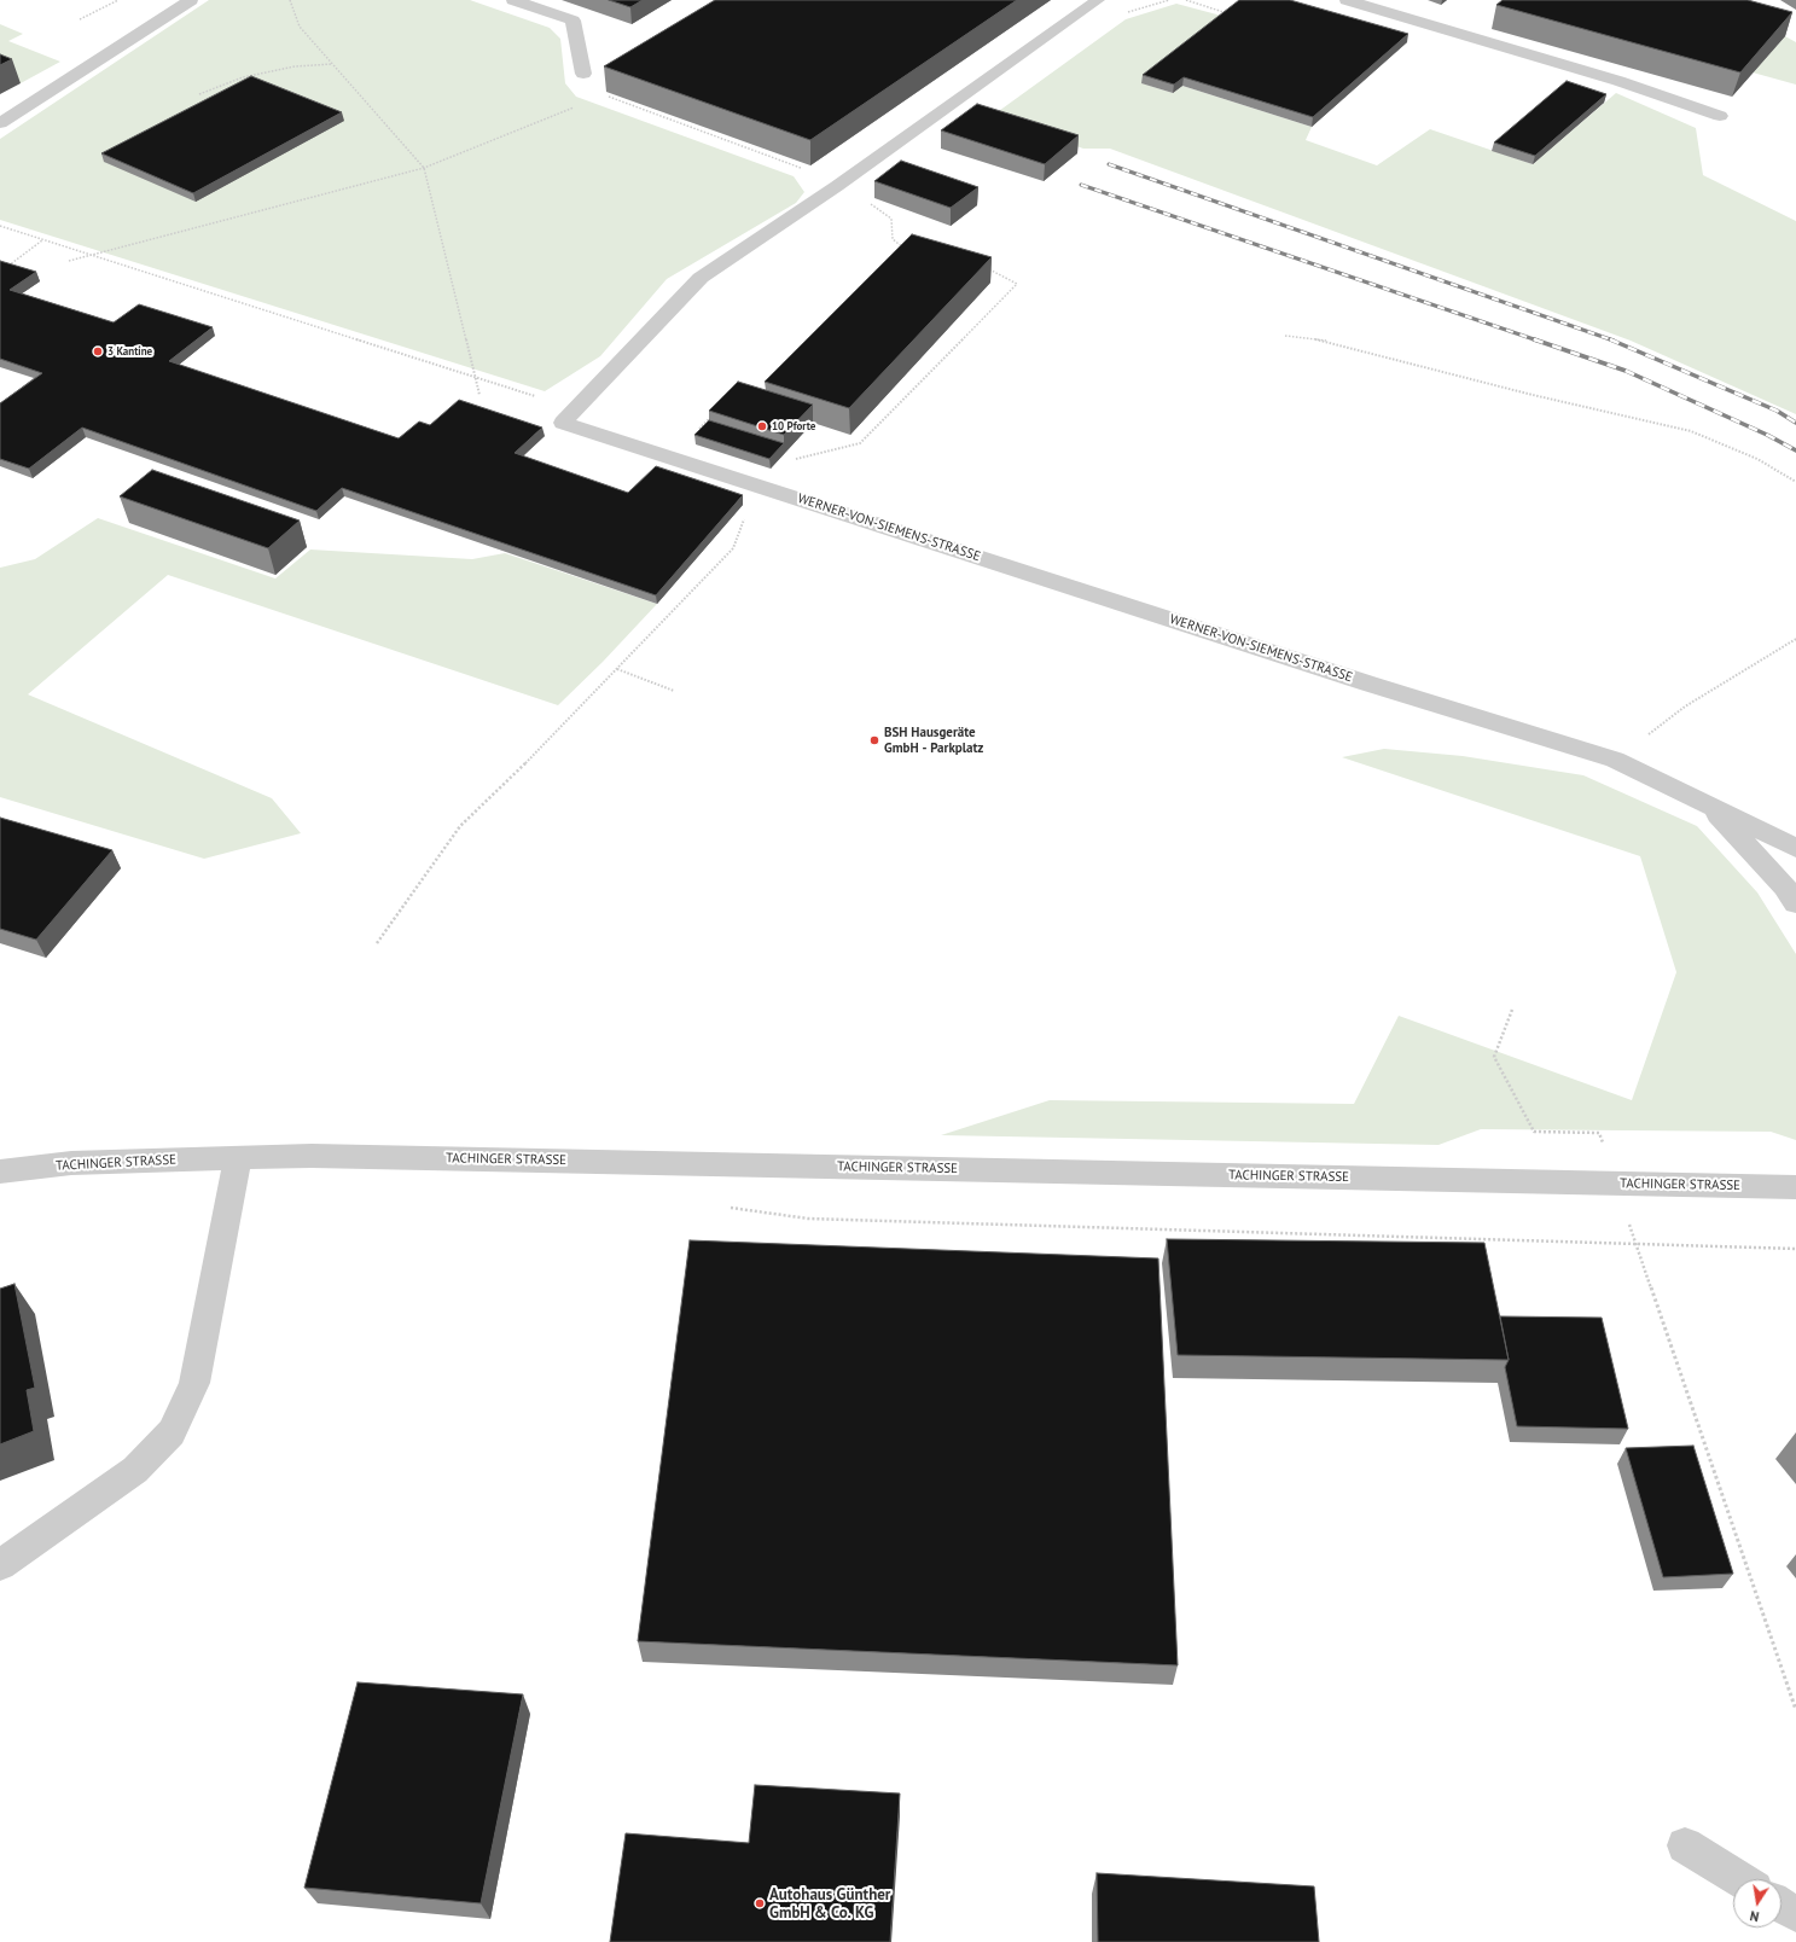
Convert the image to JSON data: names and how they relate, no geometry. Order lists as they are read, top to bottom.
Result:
{
  "streets": {
    "street": ["WERNER-VON-SIEMENS-STRASSE", "TACHINGER STRASSE"]
  },
  "places": [
    "3 Kantine",
    "10 Pforte",
    "BSH Hausgeräte GmbH - Parkplatz",
    "Autohaus Günther GmbH & Co. KG"
  ],
  "north": "bottom"
}
